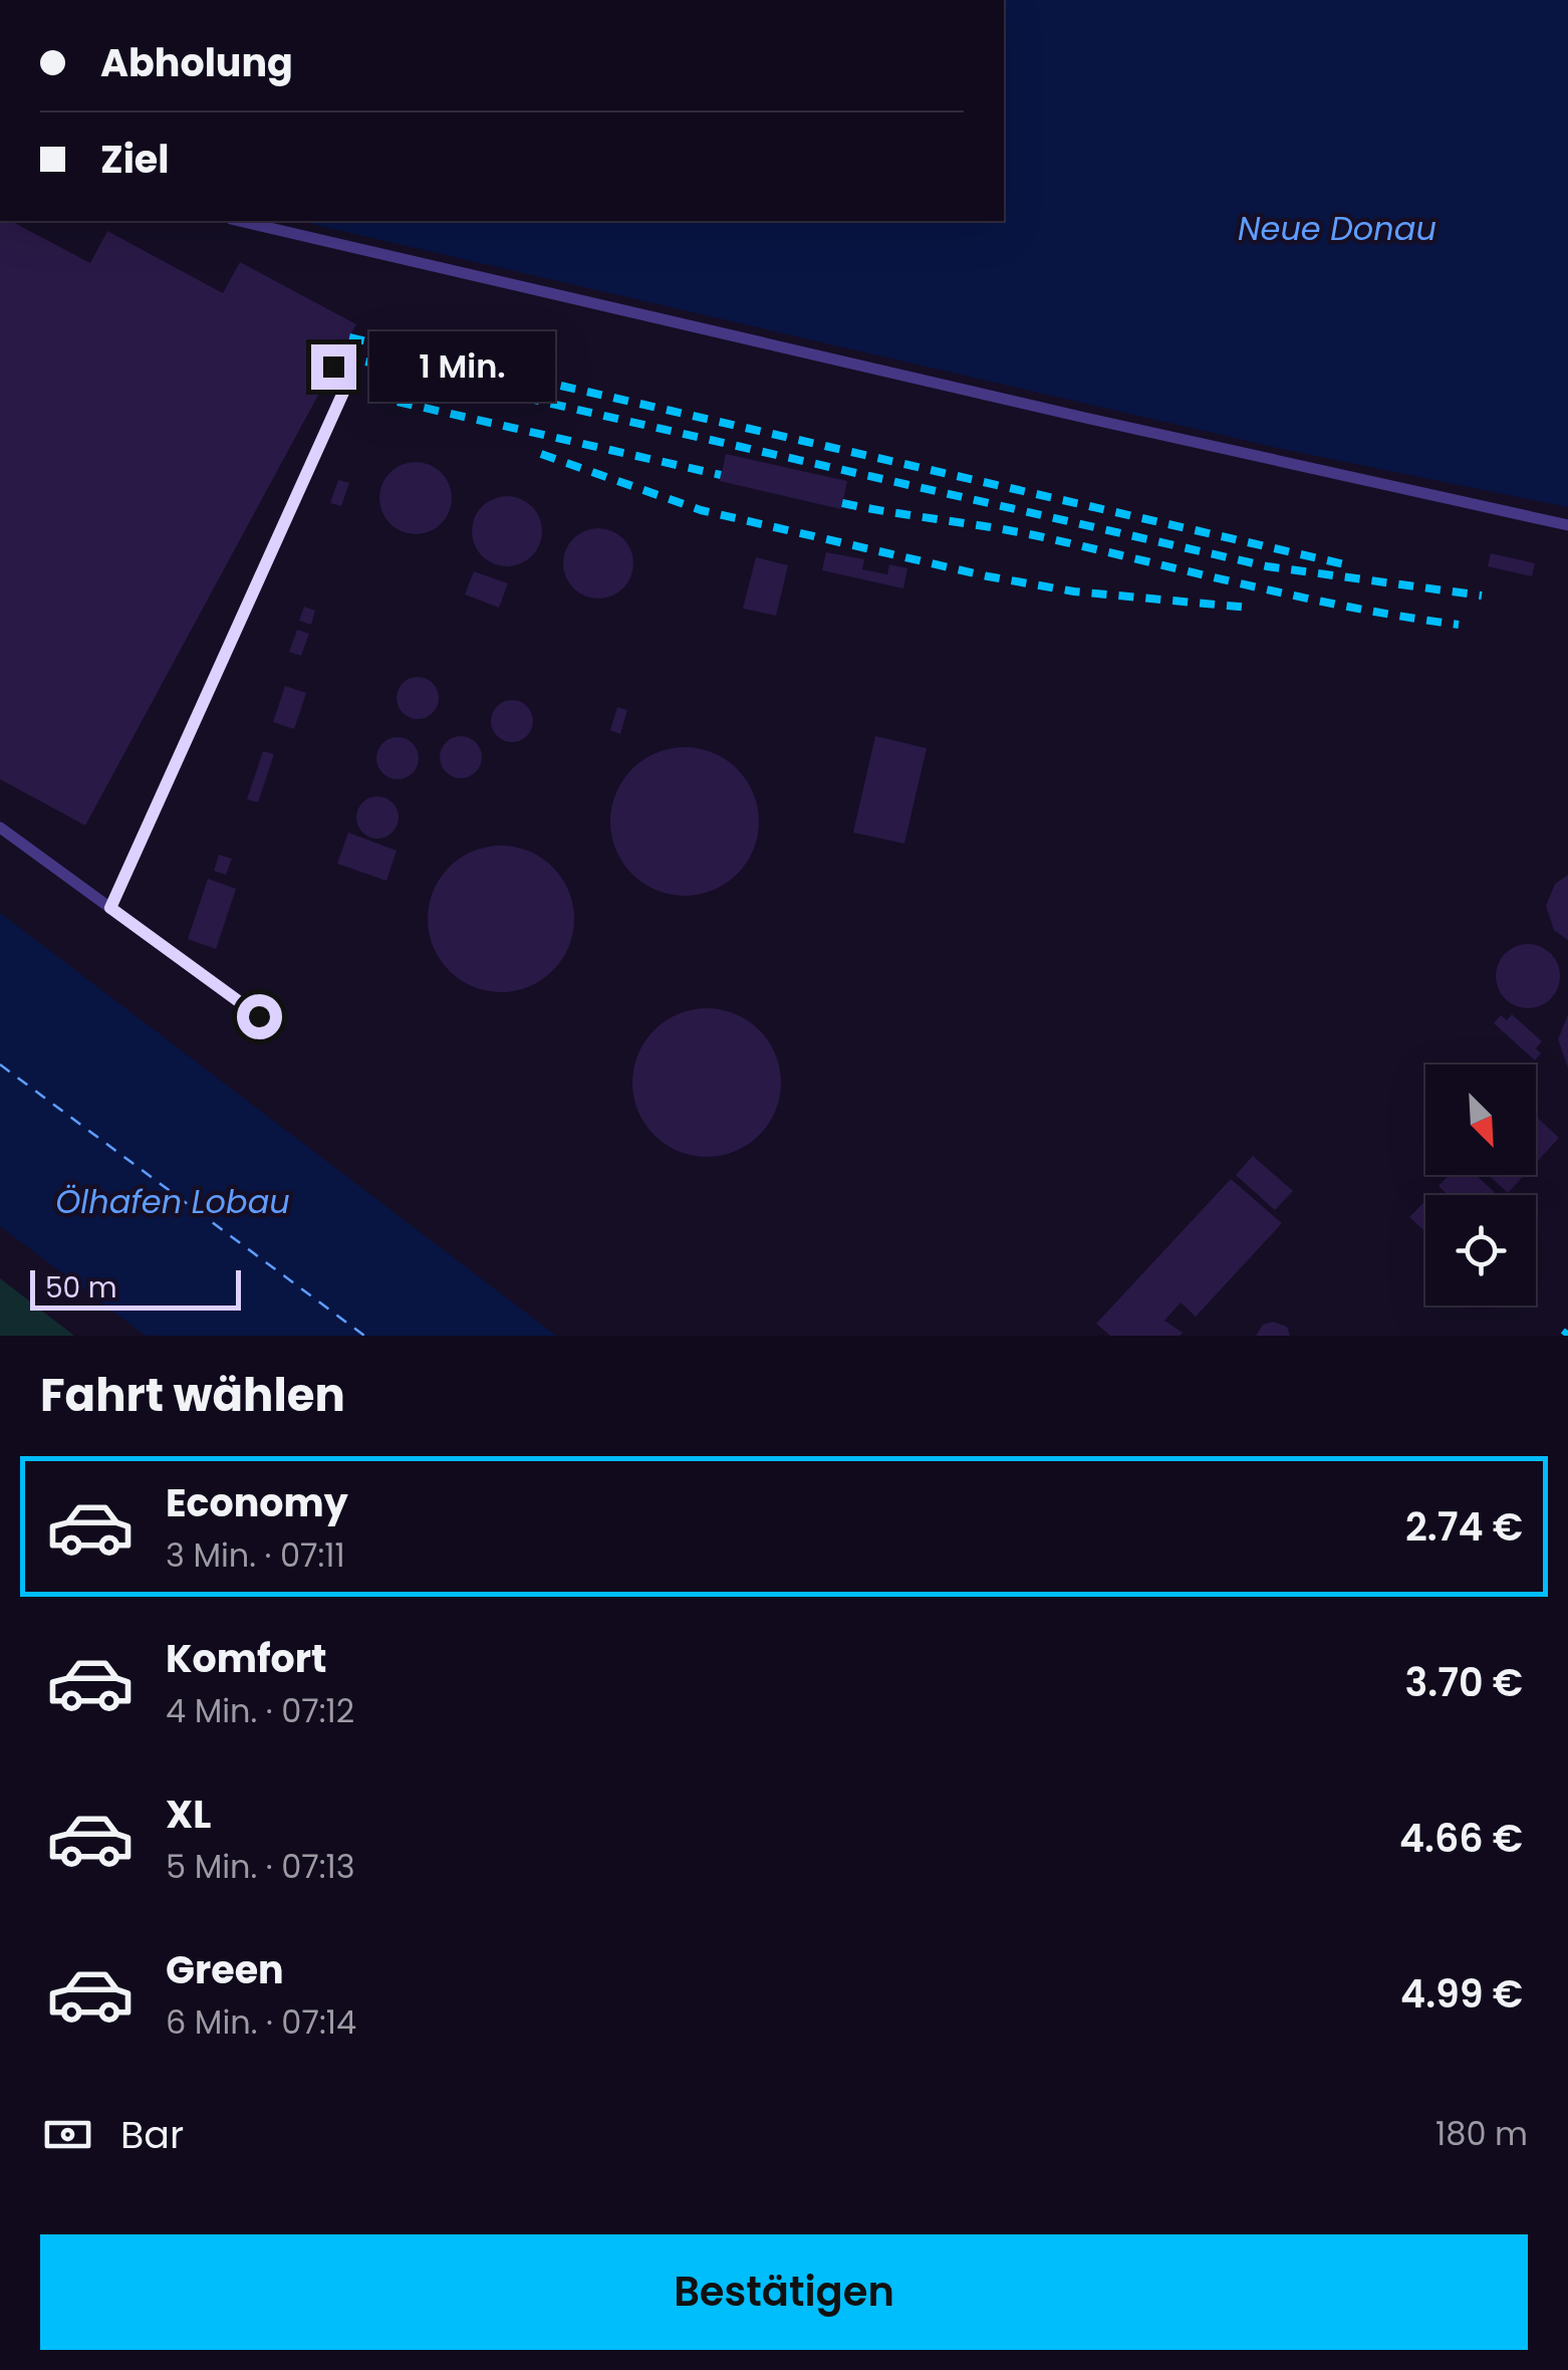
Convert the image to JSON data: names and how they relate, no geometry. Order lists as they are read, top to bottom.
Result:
{
  "water": ["Neue Donau", "Ölhafen Lobau"],
  "scale_bar": "50 m",
  "north": "bottom right",
  "page": {
    "banner": ["Abholung", "Ziel"],
    "bubble": "1 Min.",
    "scale": "50 m",
    "heading": "Fahrt wählen",
    "list": [
      {
        "name": "Economy",
        "note": "3 Min. · 07:11",
        "value": "2.74 €"
      },
      {
        "name": "Komfort",
        "note": "4 Min. · 07:12",
        "value": "3.70 €"
      },
      {
        "name": "XL",
        "note": "5 Min. · 07:13",
        "value": "4.66 €"
      },
      {
        "name": "Green",
        "note": "6 Min. · 07:14",
        "value": "4.99 €"
      }
    ],
    "pay": ["Bar", "180 m"],
    "buttons": "Bestätigen"
  }
}
